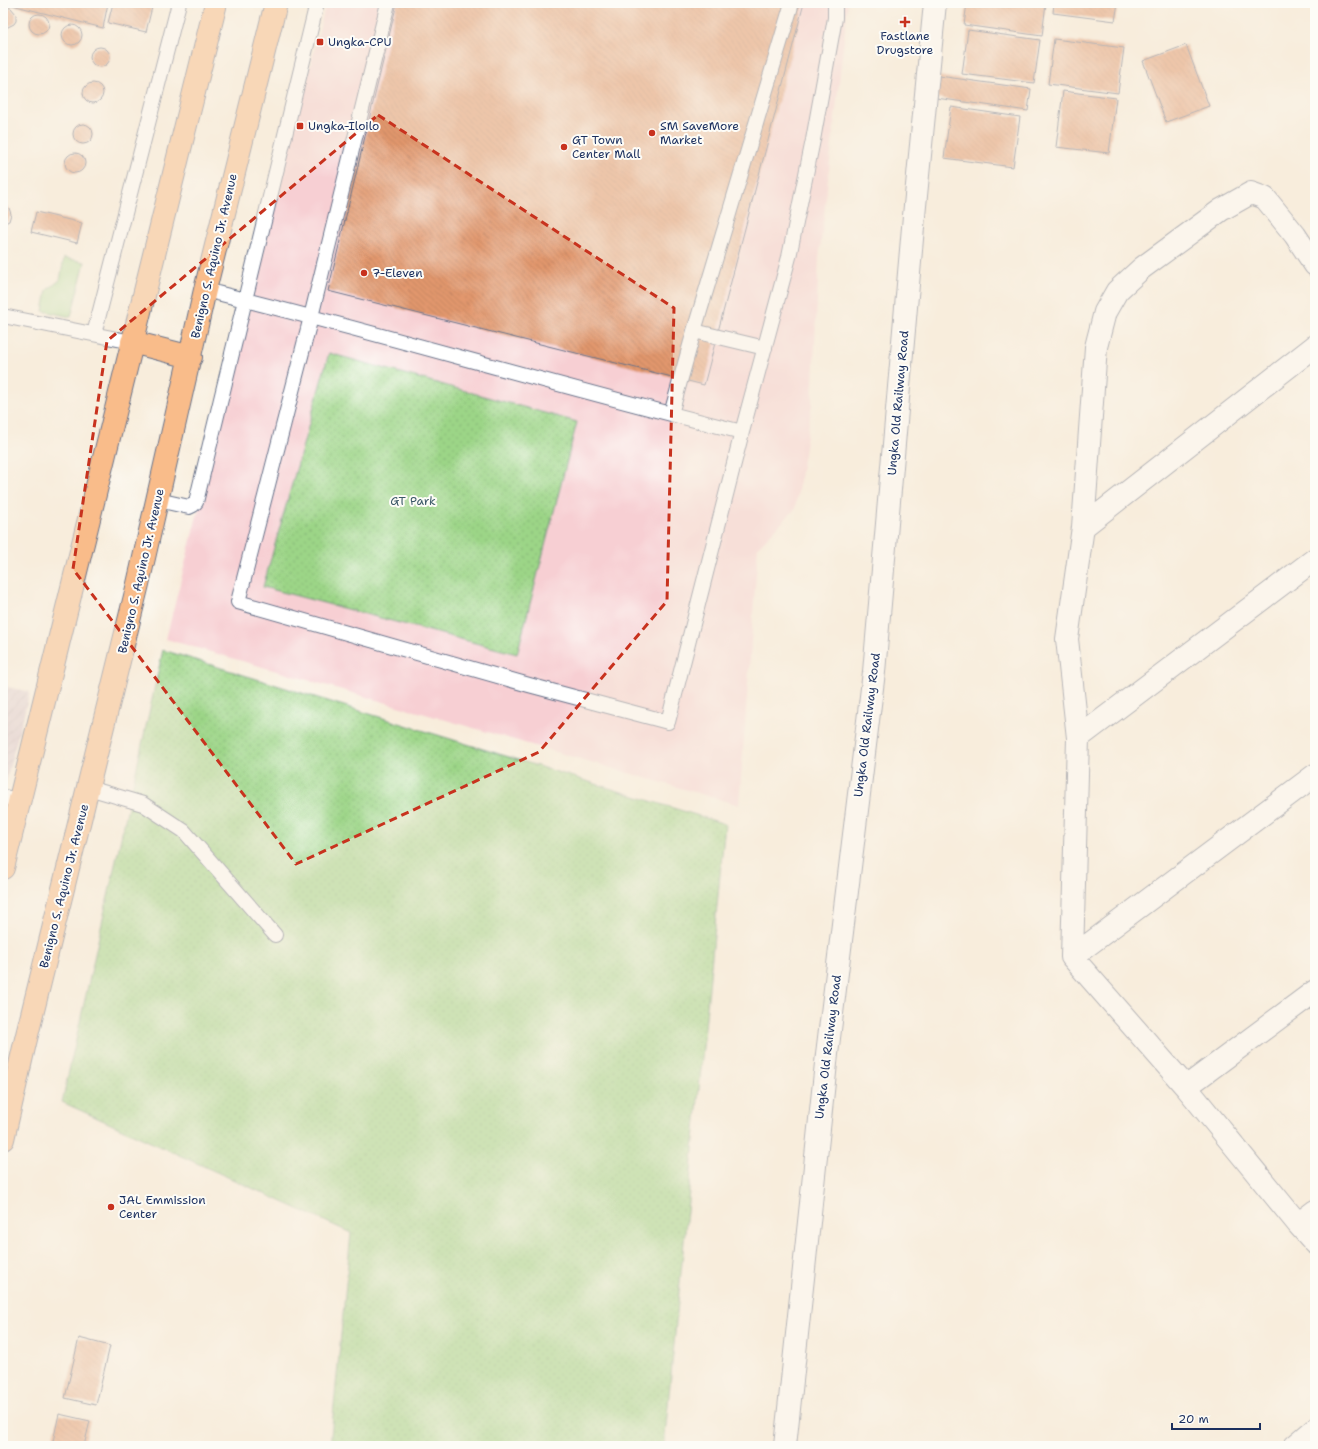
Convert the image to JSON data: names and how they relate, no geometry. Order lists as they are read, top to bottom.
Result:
{
  "streets": {
    "main road": ["Benigno S. Aquino Jr. Avenue"],
    "street": ["Ungka Old Railway Road"]
  },
  "parks": ["GT Park"],
  "places": {
    "health": ["Fastlane Drugstore"],
    "transit": ["Ungka-CPU", "Ungka-Iloilo"],
    "other": [
      "SM SaveMore Market",
      "GT Town Center Mall",
      "7-Eleven",
      "JAL Emmission Center"
    ]
  },
  "scale_bar": "20 m"
}
